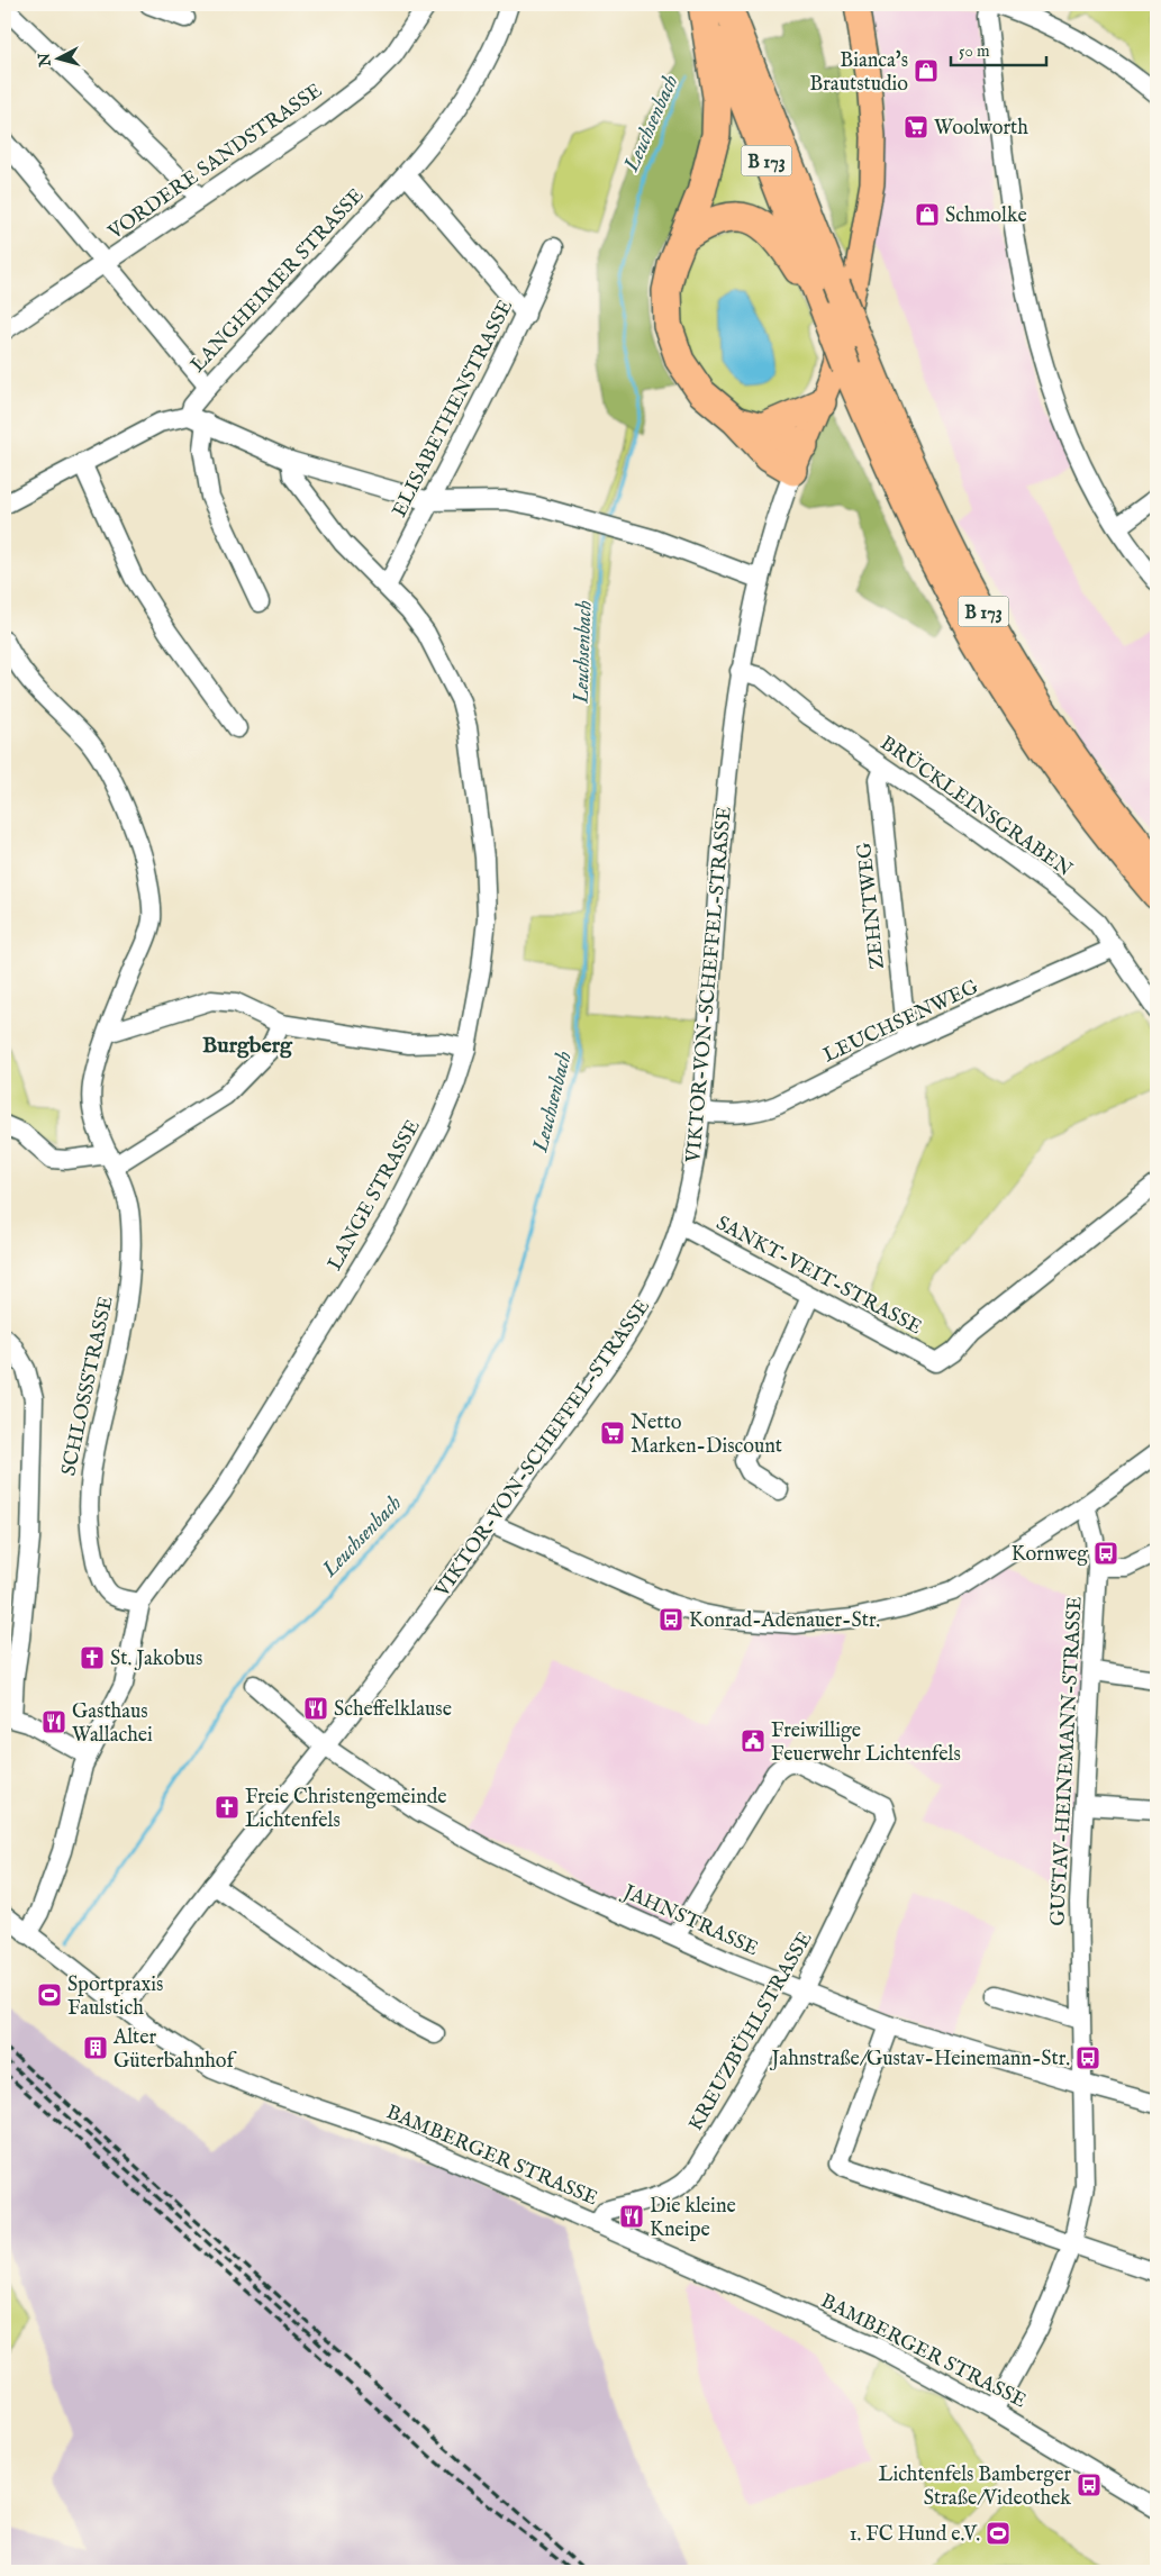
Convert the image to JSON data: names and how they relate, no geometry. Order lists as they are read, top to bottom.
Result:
{
  "streets": {
    "highway": ["B 173"],
    "main road": ["VIKTOR-VON-SCHEFFEL-STRASSE"],
    "street": [
      "VORDERE SANDSTRASSE",
      "LANGHEIMER STRASSE",
      "ELISABETHENSTRASSE",
      "BRÜCKLEINSGRABEN",
      "ZEHNTWEG",
      "LEUCHSENWEG",
      "LANGE STRASSE",
      "SANKT-VEIT-STRASSE",
      "SCHLOSSSTRASSE",
      "GUSTAV-HEINEMANN-STRASSE",
      "JAHNSTRASSE",
      "KREUZBÜHLSTRASSE",
      "BAMBERGER STRASSE"
    ]
  },
  "crossings": [
    ["ELISABETHENSTRASSE", "LANGE STRASSE"],
    ["BRÜCKLEINSGRABEN", "ZEHNTWEG"],
    ["BRÜCKLEINSGRABEN", "VIKTOR-VON-SCHEFFEL-STRASSE"],
    ["BRÜCKLEINSGRABEN", "LEUCHSENWEG"],
    ["ZEHNTWEG", "LEUCHSENWEG"],
    ["VIKTOR-VON-SCHEFFEL-STRASSE", "LEUCHSENWEG"],
    ["VIKTOR-VON-SCHEFFEL-STRASSE", "SANKT-VEIT-STRASSE"],
    ["VIKTOR-VON-SCHEFFEL-STRASSE", "JAHNSTRASSE"],
    ["VIKTOR-VON-SCHEFFEL-STRASSE", "BAMBERGER STRASSE"],
    ["LANGE STRASSE", "SCHLOSSSTRASSE"],
    ["LANGE STRASSE", "BAMBERGER STRASSE"],
    ["GUSTAV-HEINEMANN-STRASSE", "JAHNSTRASSE"],
    ["GUSTAV-HEINEMANN-STRASSE", "BAMBERGER STRASSE"],
    ["JAHNSTRASSE", "KREUZBÜHLSTRASSE"],
    ["KREUZBÜHLSTRASSE", "BAMBERGER STRASSE"]
  ],
  "districts": ["Burgberg"],
  "water": ["Leuchsenbach"],
  "places": {
    "shop": ["Bianca's Brautstudio", "Schmolke"],
    "supermarket": ["Woolworth", "Netto Marken-Discount"],
    "bus stop": [
      "Kornweg",
      "Konrad-Adenauer-Str.",
      "Jahnstraße/Gustav-Heinemann-Str.",
      "Lichtenfels Bamberger Straße/Videothek"
    ],
    "church": ["St. Jakobus", "Freie Christengemeinde Lichtenfels"],
    "restaurant": ["Scheffelklause", "Gasthaus Wallachei", "Die kleine Kneipe"],
    "public building": ["Freiwillige Feuerwehr Lichtenfels"],
    "sports": ["Sportpraxis Faulstich", "1. FC Hund e.V."],
    "building": ["Alter Güterbahnhof"]
  },
  "scale_bar": "50 m",
  "north": "left"
}
